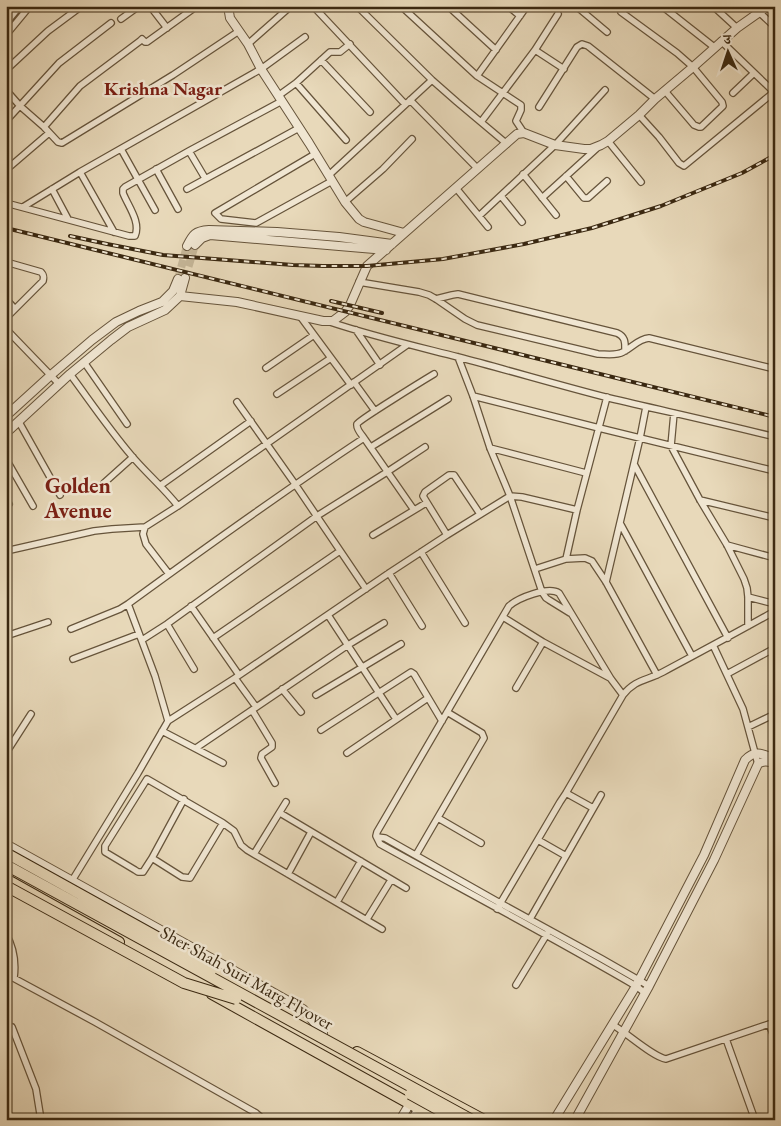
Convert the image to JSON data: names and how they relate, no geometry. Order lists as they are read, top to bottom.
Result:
{
  "streets": {
    "highway": ["Sher Shah Suri Marg Flyover"]
  },
  "districts": ["Krishna Nagar", "Golden Avenue"],
  "north": "top"
}
